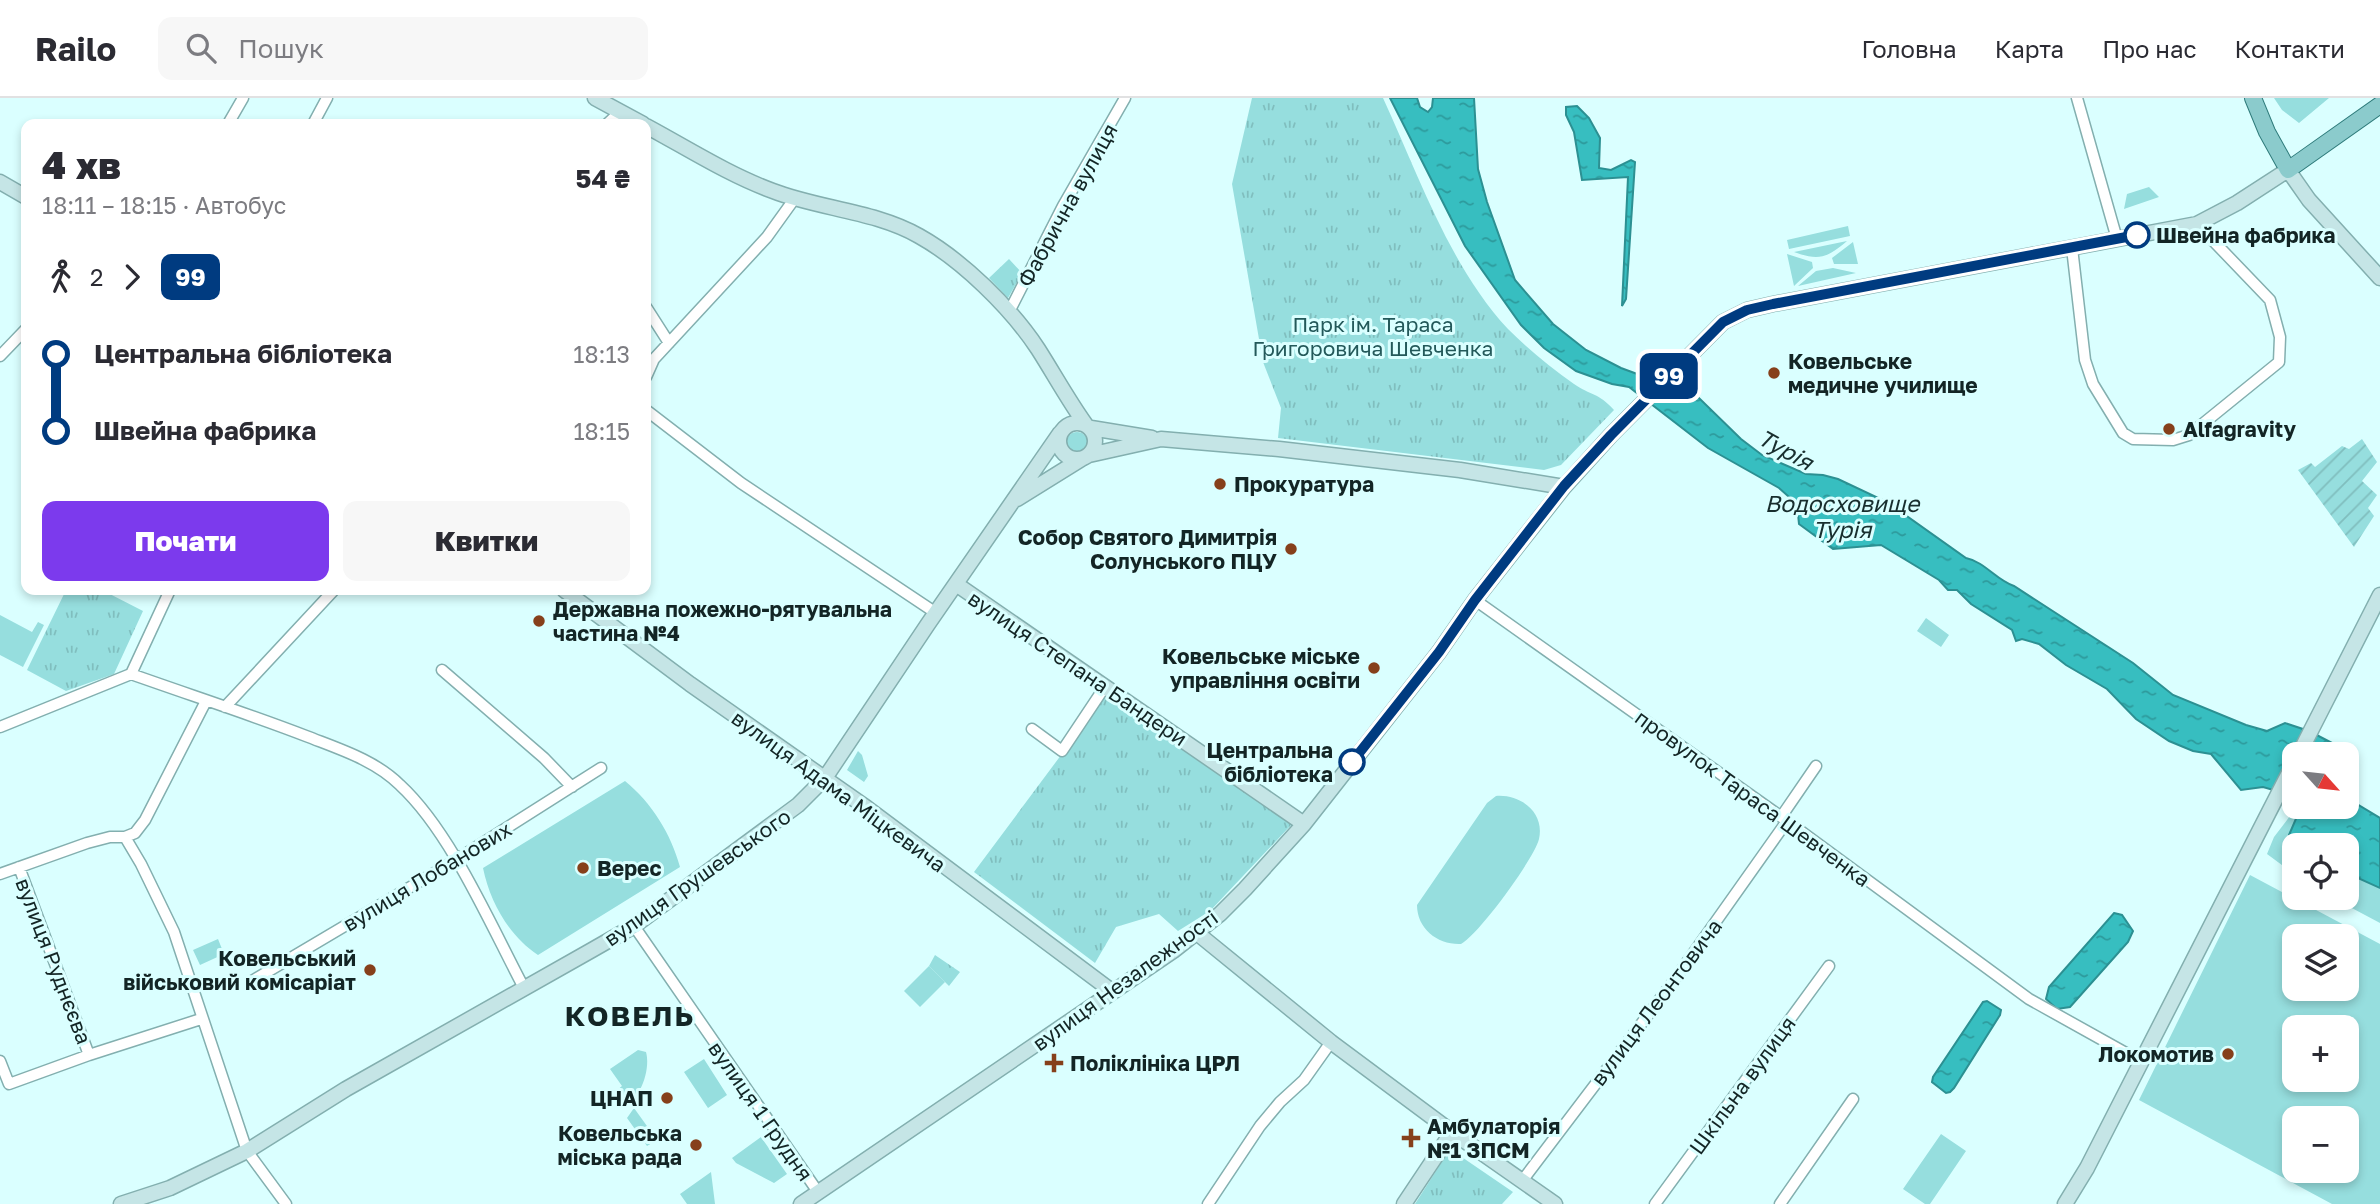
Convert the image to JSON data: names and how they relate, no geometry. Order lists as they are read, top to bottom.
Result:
{
  "streets": {
    "street": [
      "Фабрична вулиця",
      "вулиця Степана Бандери",
      "вулиця Адама Міцкевича",
      "провулок Тараса Шевченка",
      "вулиця Лобанових",
      "вулиця Грушевського",
      "вулиця Руднєєва",
      "вулиця Незалежності",
      "вулиця Леонтовича",
      "Шкільна вулиця",
      "вулиця 1 Грудня"
    ]
  },
  "crossings": [
    ["вулиця Степана Бандери", "вулиця Грушевського"],
    ["вулиця Степана Бандери", "вулиця Незалежності"],
    ["вулиця Адама Міцкевича", "вулиця Грушевського"],
    ["вулиця Адама Міцкевича", "вулиця Незалежності"],
    ["провулок Тараса Шевченка", "вулиця Незалежності"],
    ["провулок Тараса Шевченка", "вулиця Леонтовича"],
    ["вулиця Грушевського", "вулиця 1 Грудня"],
    ["вулиця Незалежності", "вулиця 1 Грудня"]
  ],
  "districts": ["КОВЕЛЬ"],
  "water": ["Турія", "Водосховище Турія"],
  "parks": ["Парк ім. Тараса Григоровича Шевченка"],
  "places": {
    "other": [
      "Швейна фабрика",
      "Ковельське медичне училище",
      "Alfagravity",
      "Прокуратура",
      "Собор Святого Димитрія Солунського ПЦУ",
      "Державна пожежно-рятувальна частина №4",
      "Ковельське міське управління освіти",
      "Центральна бібліотека",
      "Верес",
      "Ковельський військовий комісаріат",
      "Локомотив",
      "ЦНАП",
      "Ковельська міська рада"
    ],
    "health": ["Поліклініка ЦРЛ", "Амбулаторія №1 ЗПСМ"]
  },
  "lines": ["bus line 99"],
  "north": "bottom right",
  "page": {
    "header": "Railo",
    "search": "Пошук",
    "nav": [
      "Головна",
      "Карта",
      "Про нас",
      "Контакти"
    ],
    "on_map": "99",
    "heading": ["4 хв", "18:11 – 18:15 · Автобус", "54 ₴"],
    "legs": ["2", "99"],
    "list": [
      {
        "name": "Центральна бібліотека",
        "value": "18:13"
      },
      {
        "name": "Швейна фабрика",
        "value": "18:15"
      }
    ],
    "buttons": ["Почати", "Квитки"],
    "map_buttons": ["+", "−"]
  }
}
